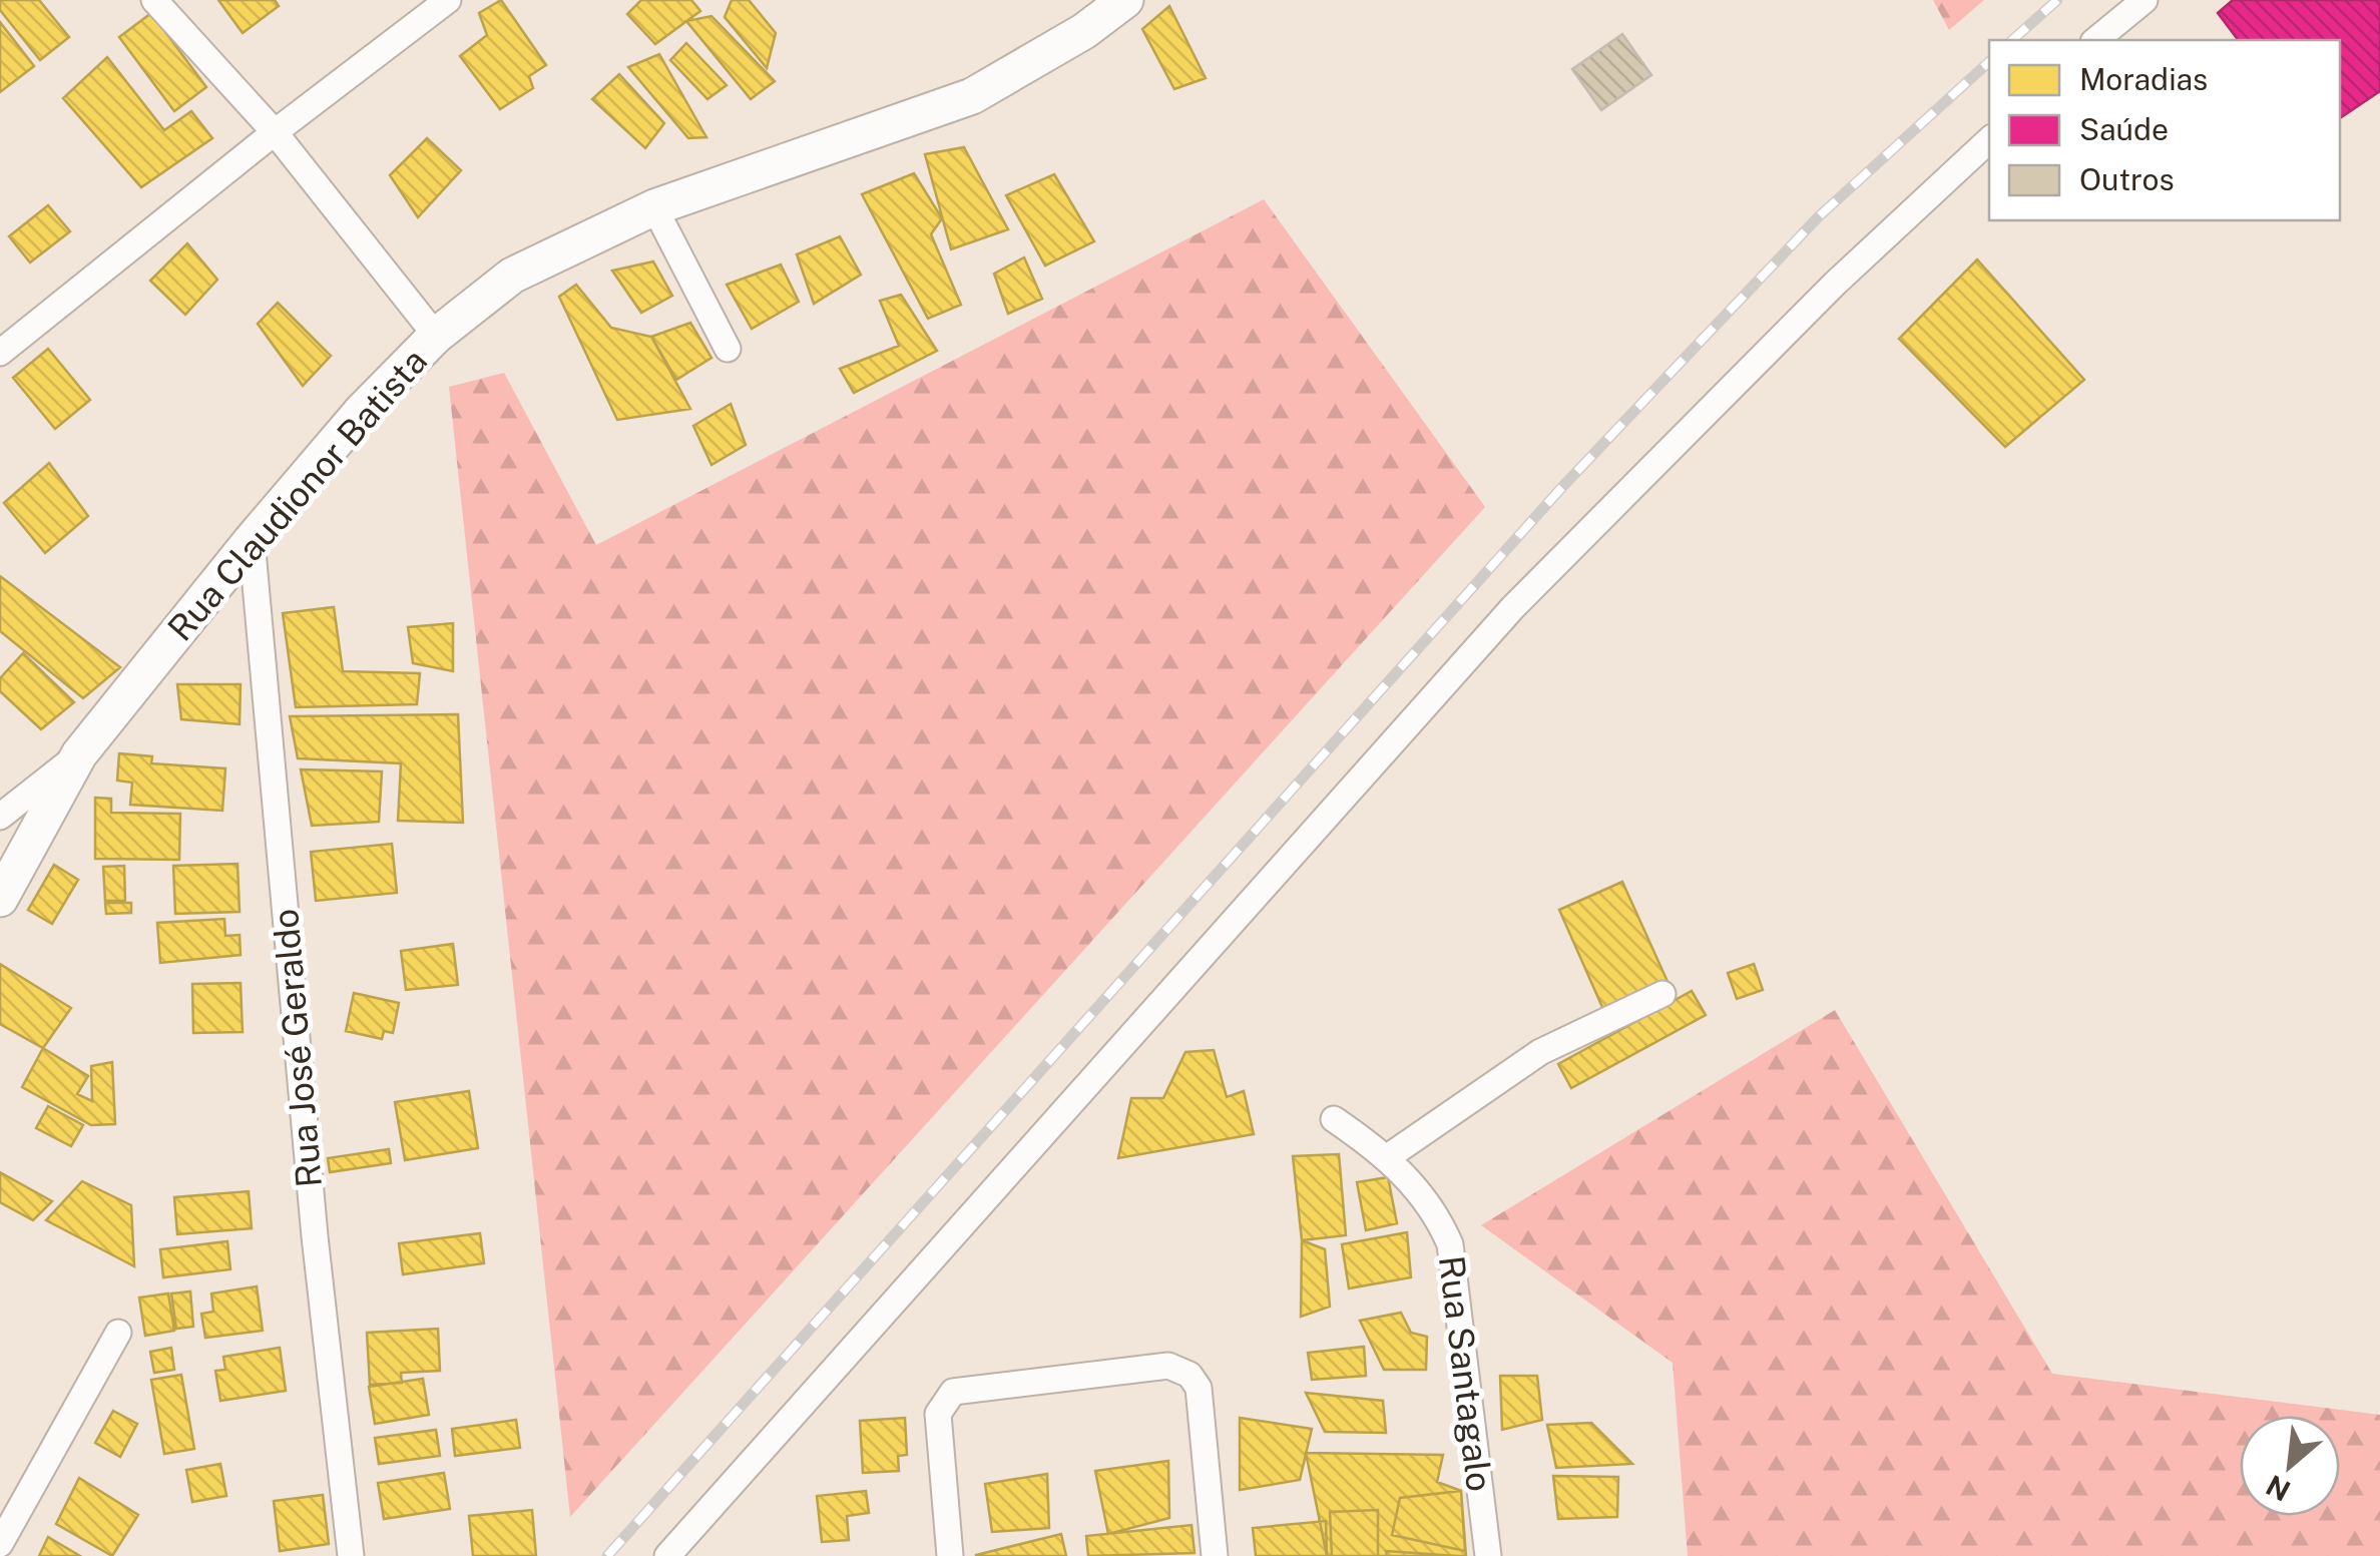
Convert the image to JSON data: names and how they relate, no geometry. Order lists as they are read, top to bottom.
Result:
{
  "streets": {
    "main road": ["Rua Claudionor Batista"],
    "street": ["Rua José Geraldo", "Rua Santagalo"]
  },
  "crossings": [
    ["Rua Claudionor Batista", "Rua José Geraldo"]
  ],
  "legend": ["Moradias", "Saúde", "Outros"],
  "north": "bottom left"
}
